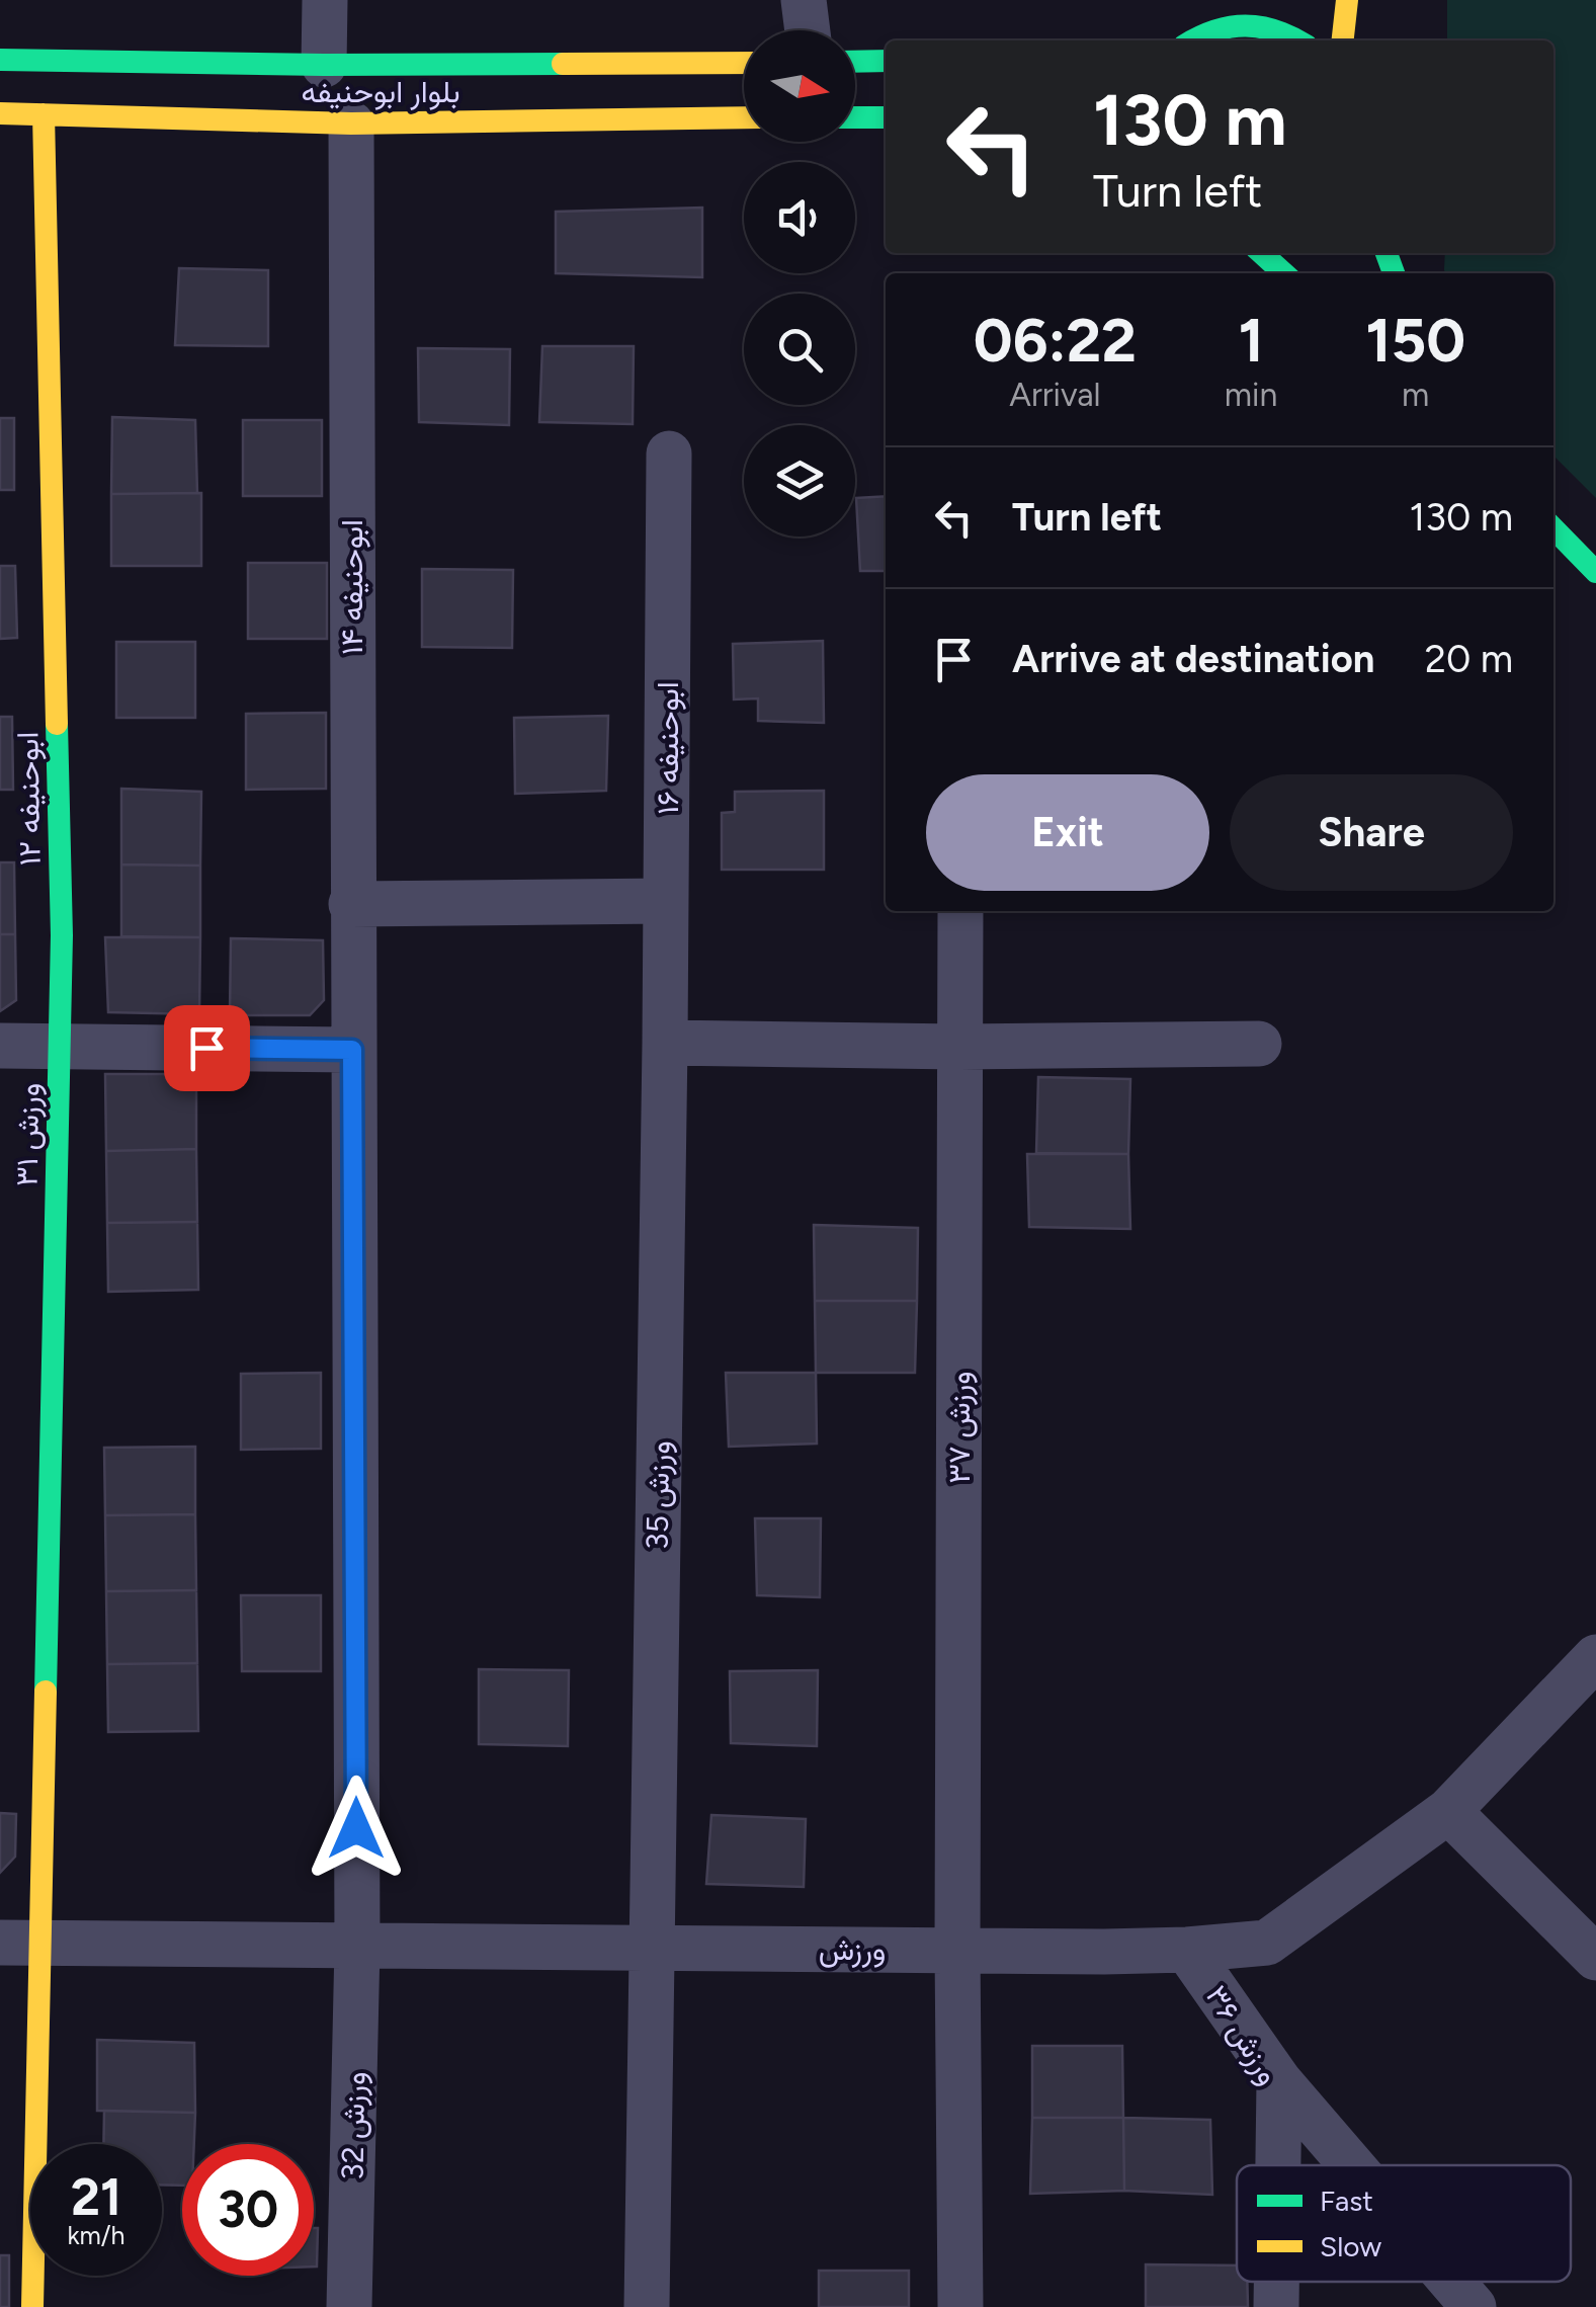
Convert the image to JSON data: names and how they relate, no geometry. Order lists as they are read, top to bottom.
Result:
{
  "streets": {
    "street": [
      "بلوار ابوحنیفه",
      "ابوحنیفه ۱۴",
      "ابوحنیفه ۱۶",
      "ابوحنیفه ۱۲",
      "ورزش ۳۱",
      "ورزش ۳۷",
      "ورزش 35",
      "ورزش",
      "ورزش ۳۶",
      "ورزش 32"
    ]
  },
  "crossings": [
    ["بلوار ابوحنیفه", "ابوحنیفه ۱۴"],
    ["بلوار ابوحنیفه", "ابوحنیفه ۱۲"],
    ["ابوحنیفه ۱۴", "ورزش 32"],
    ["ابوحنیفه ۱۶", "ورزش 35"],
    ["ابوحنیفه ۱۲", "ورزش ۳۱"],
    ["ورزش ۳۱", "ورزش"],
    ["ورزش ۳۷", "ورزش"],
    ["ورزش 35", "ورزش"],
    ["ورزش", "ورزش ۳۶"],
    ["ورزش", "ورزش 32"]
  ],
  "legend": ["Fast", "Slow"],
  "north": "right",
  "page": {
    "turn": ["130 m", "Turn left"],
    "eta": [
      "06:22",
      "Arrival",
      "1",
      "min",
      "150",
      "m"
    ],
    "list": [
      {
        "name": "Turn left",
        "value": "130 m"
      },
      {
        "name": "Arrive at destination",
        "value": "20 m"
      }
    ],
    "buttons": ["Exit", "Share"],
    "speed": "21 km/h",
    "limit": "30"
  }
}
